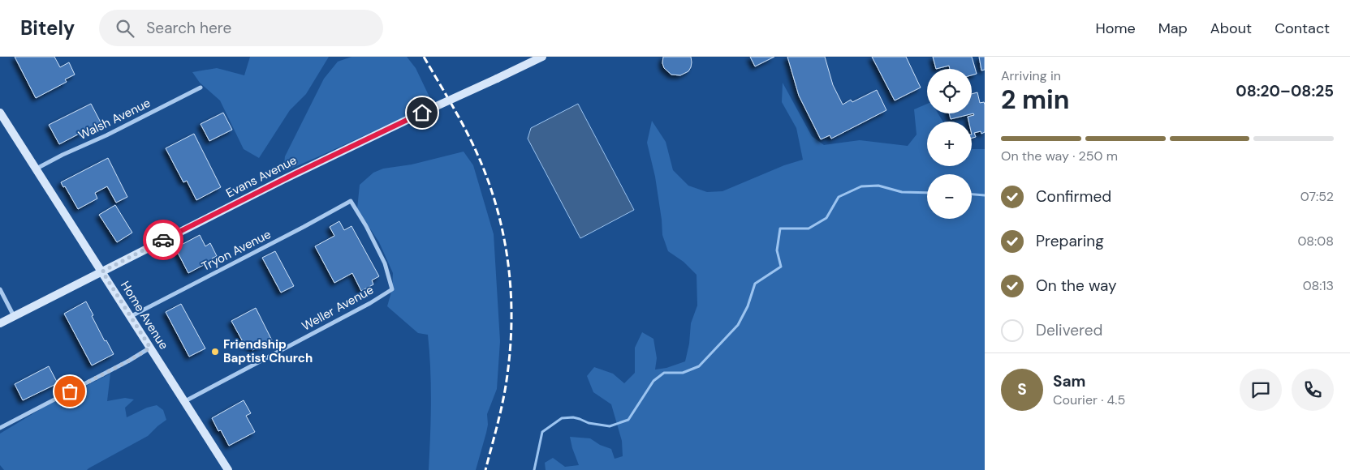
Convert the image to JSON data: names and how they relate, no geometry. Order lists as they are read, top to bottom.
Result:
{
  "streets": {
    "street": [
      "Walsh Avenue",
      "Evans Avenue",
      "Tryon Avenue",
      "Weller Avenue",
      "Home Avenue"
    ]
  },
  "crossings": [
    ["Walsh Avenue", "Home Avenue"],
    ["Evans Avenue", "Home Avenue"],
    ["Tryon Avenue", "Weller Avenue"],
    ["Tryon Avenue", "Home Avenue"],
    ["Weller Avenue", "Home Avenue"]
  ],
  "places": ["Friendship Baptist Church"],
  "page": {
    "header": "Bitely",
    "search": "Search here",
    "nav": [
      "Home",
      "Map",
      "About",
      "Contact"
    ],
    "heading": ["2 min", "Arriving in", "08:20–08:25"],
    "panel": ["Sam", "Courier · 4.5"],
    "map_buttons": ["+", "−"],
    "bar": "On the way · 250 m",
    "list": [
      ["Confirmed", "07:52"],
      ["Preparing", "08:08"],
      ["On the way", "08:13"],
      "Delivered"
    ],
    "round": "S"
  }
}
